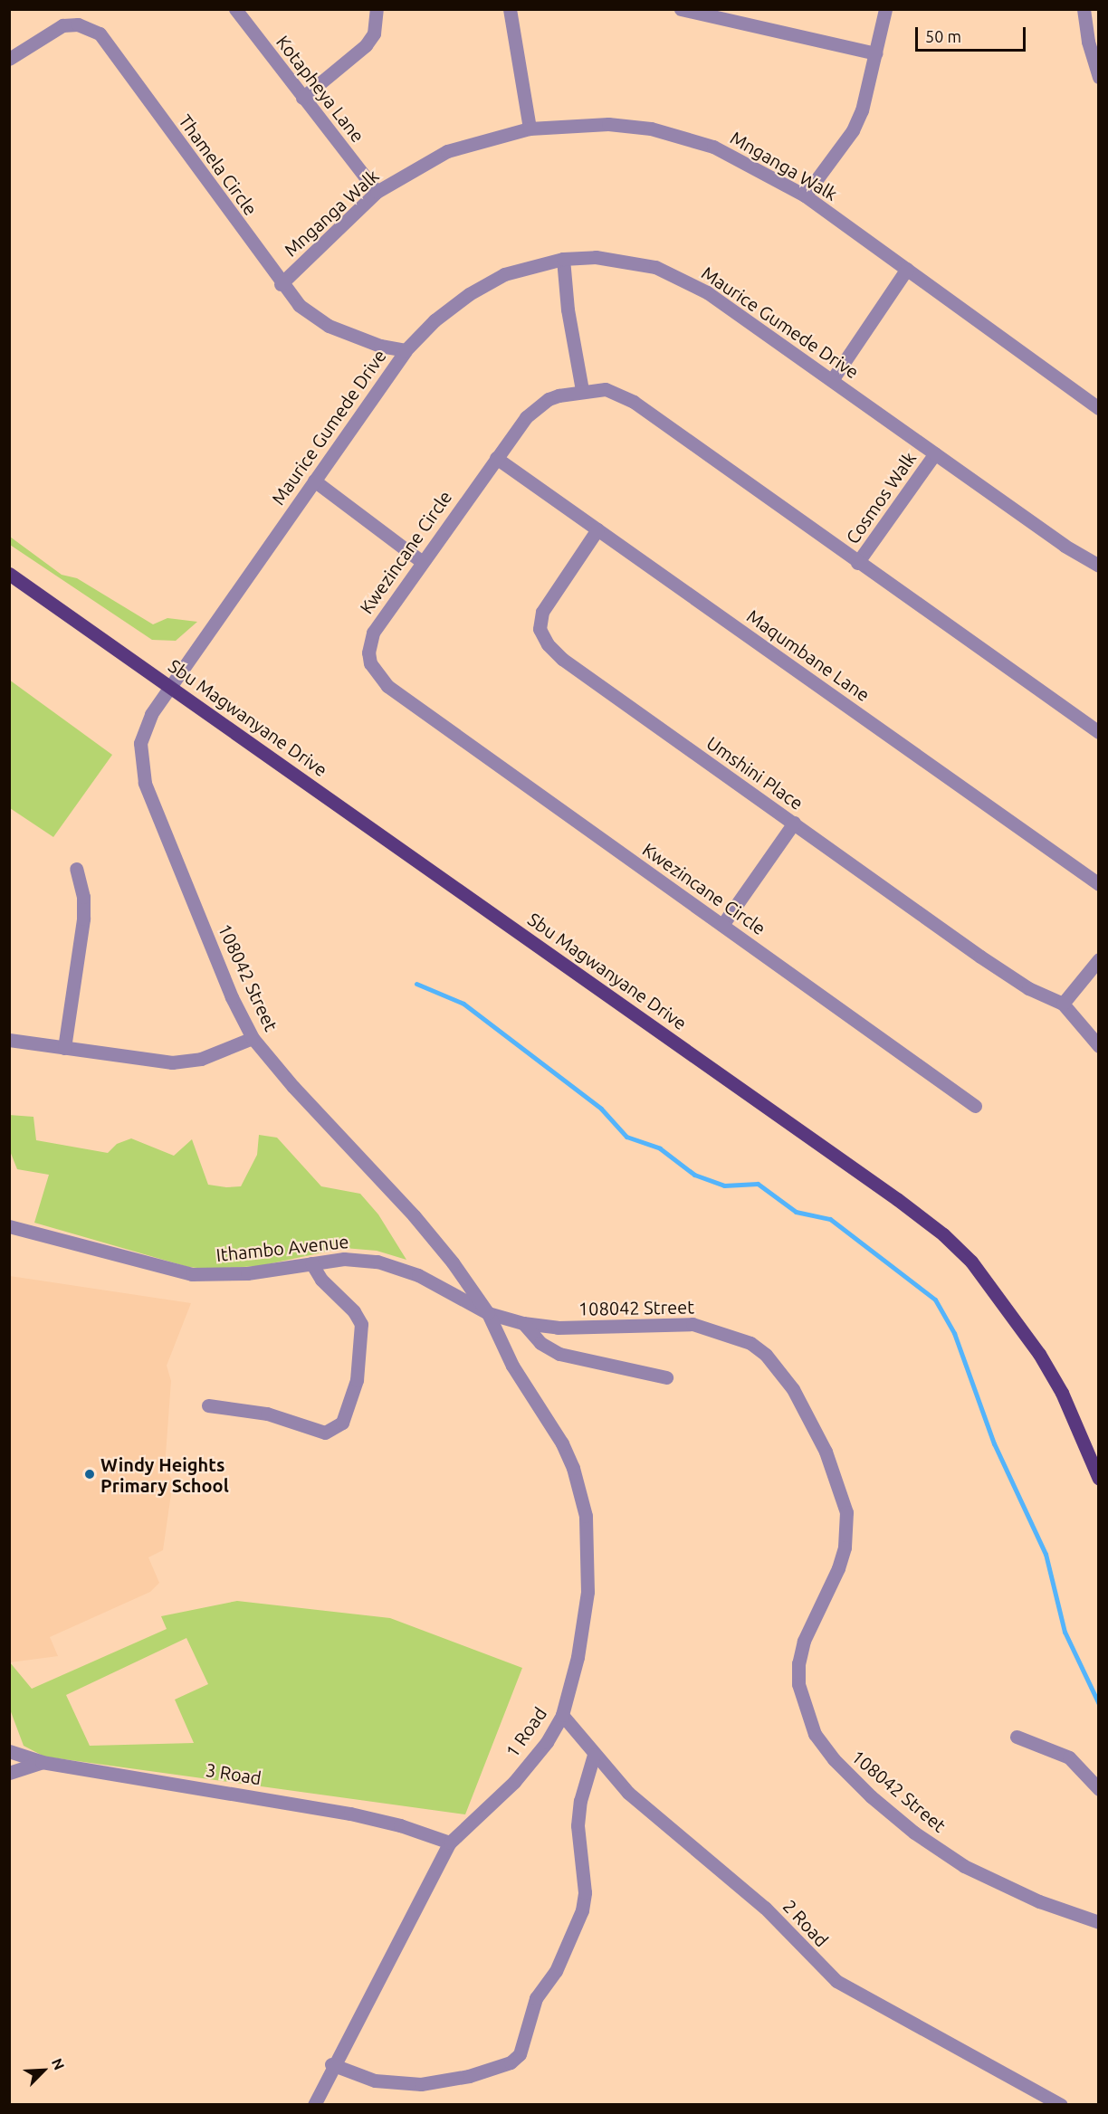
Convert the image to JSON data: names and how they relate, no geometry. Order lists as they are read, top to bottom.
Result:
{
  "streets": {
    "main road": ["Sbu Magwanyane Drive"],
    "street": [
      "Kotapheya Lane",
      "Thamela Circle",
      "Mnganga Walk",
      "Maurice Gumede Drive",
      "Cosmos Walk",
      "Kwezincane Circle",
      "Maqumbane Lane",
      "Umshini Place",
      "108042 Street",
      "Ithambo Avenue",
      "1 Road",
      "3 Road",
      "2 Road"
    ]
  },
  "crossings": [
    ["Kotapheya Lane", "Mnganga Walk"],
    ["Thamela Circle", "Mnganga Walk"],
    ["Thamela Circle", "Maurice Gumede Drive"],
    ["Maurice Gumede Drive", "Cosmos Walk"],
    ["Maurice Gumede Drive", "Sbu Magwanyane Drive"],
    ["Maurice Gumede Drive", "108042 Street"],
    ["Cosmos Walk", "Kwezincane Circle"],
    ["Kwezincane Circle", "Maqumbane Lane"],
    ["Maqumbane Lane", "Umshini Place"],
    ["Sbu Magwanyane Drive", "108042 Street"],
    ["108042 Street", "Ithambo Avenue"],
    ["108042 Street", "1 Road"],
    ["Ithambo Avenue", "1 Road"],
    ["1 Road", "3 Road"],
    ["1 Road", "2 Road"]
  ],
  "places": ["Windy Heights Primary School"],
  "scale_bar": "50 m",
  "north": "top right"
}
